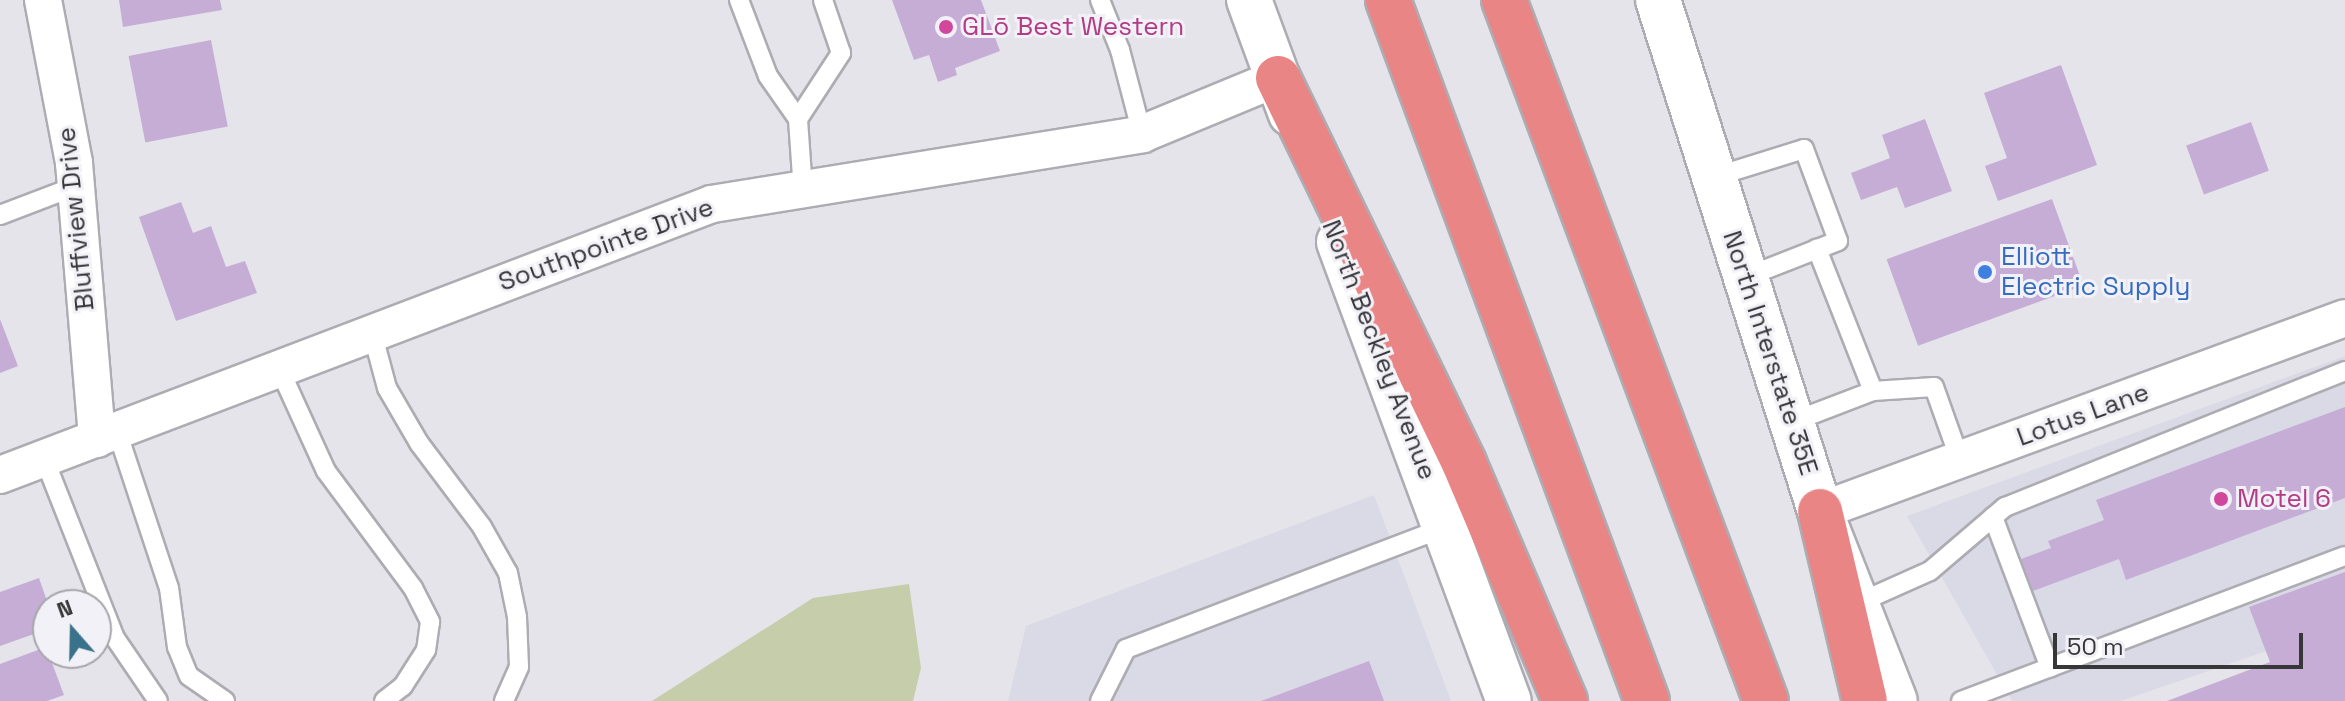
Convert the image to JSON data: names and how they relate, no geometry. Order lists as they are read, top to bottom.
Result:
{
  "streets": {
    "main road": ["North Beckley Avenue", "North Interstate 35E"],
    "street": ["Bluffview Drive", "Southpointe Drive", "Lotus Lane"]
  },
  "crossings": [
    ["Bluffview Drive", "Southpointe Drive"],
    ["Southpointe Drive", "North Beckley Avenue"],
    ["North Interstate 35E", "Lotus Lane"]
  ],
  "places": ["GLō Best Western", "Elliott Electric Supply", "Motel 6"],
  "scale_bar": "50 m",
  "north": "top"
}
